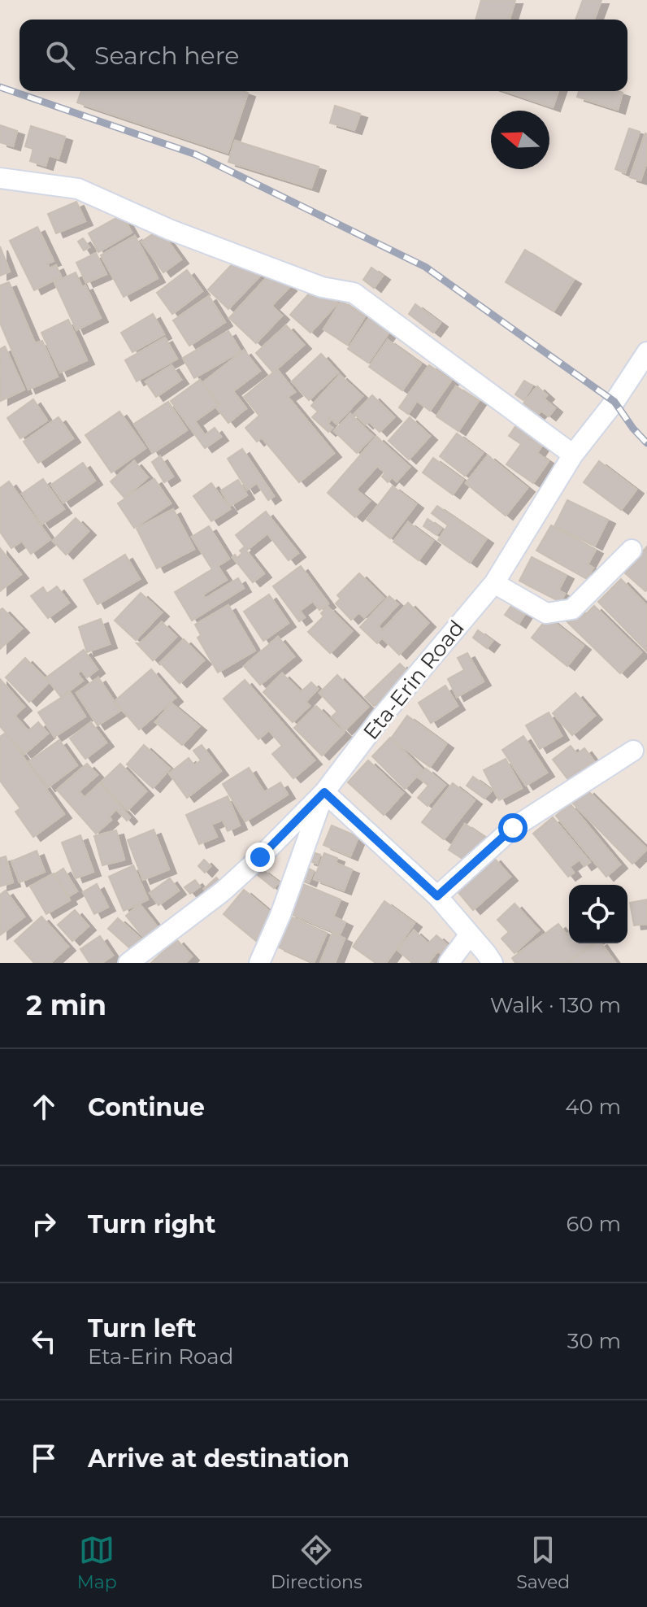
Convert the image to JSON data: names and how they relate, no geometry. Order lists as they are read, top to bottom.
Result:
{
  "streets": {
    "street": ["Eta-Erin Road"]
  },
  "north": "left",
  "page": {
    "search": "Search here",
    "heading": ["2 min", "Walk · 130 m"],
    "list": [
      ["Continue", "40 m"],
      ["Turn right", "60 m"],
      ["Turn left", "Eta-Erin Road", "30 m"],
      "Arrive at destination"
    ],
    "nav": ["Map", "Directions", "Saved"]
  }
}
